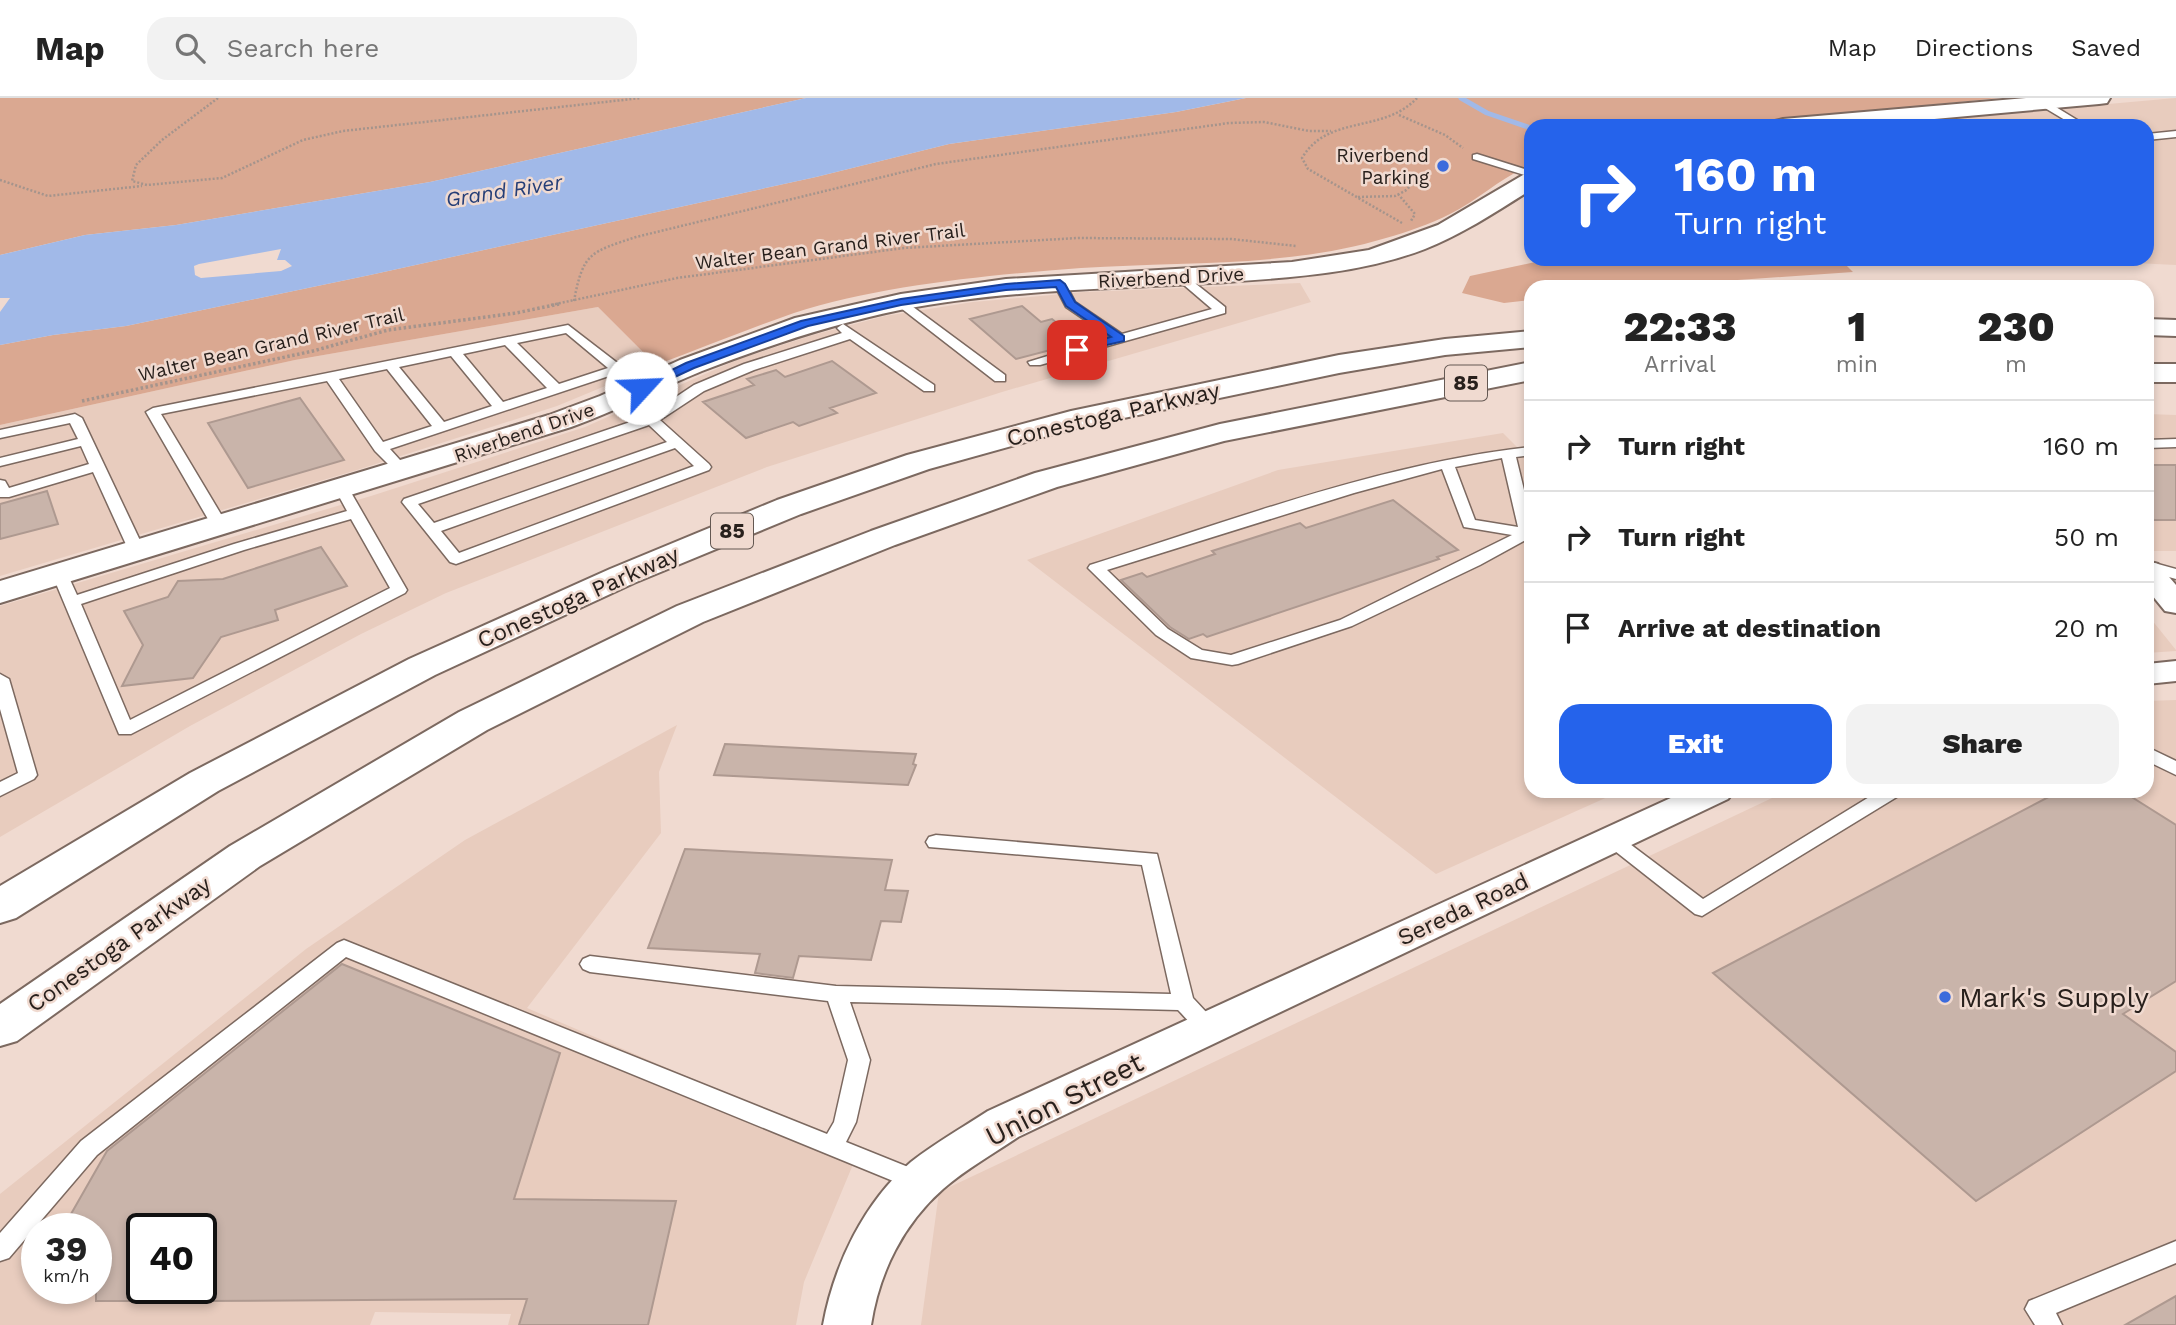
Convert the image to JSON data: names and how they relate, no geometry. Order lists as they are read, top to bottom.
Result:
{
  "streets": {
    "main road": ["Riverbend Drive", "85", "Conestoga Parkway"],
    "street": ["Sereda Road", "Union Street"],
    "path": ["Walter Bean Grand River Trail"]
  },
  "crossings": [
    ["Sereda Road", "Union Street"]
  ],
  "water": ["Grand River"],
  "places": ["Riverbend Parking", "Mark's Supply"],
  "page": {
    "header": "Map",
    "search": "Search here",
    "nav": ["Map", "Directions", "Saved"],
    "turn": ["160 m", "Turn right"],
    "eta": [
      "22:33",
      "Arrival",
      "1",
      "min",
      "230",
      "m"
    ],
    "list": [
      {
        "name": "Turn right",
        "value": "160 m"
      },
      {
        "name": "Turn right",
        "value": "50 m"
      },
      {
        "name": "Arrive at destination",
        "value": "20 m"
      }
    ],
    "buttons": ["Exit", "Share"],
    "speed": "39 km/h",
    "limit": "40"
  }
}
